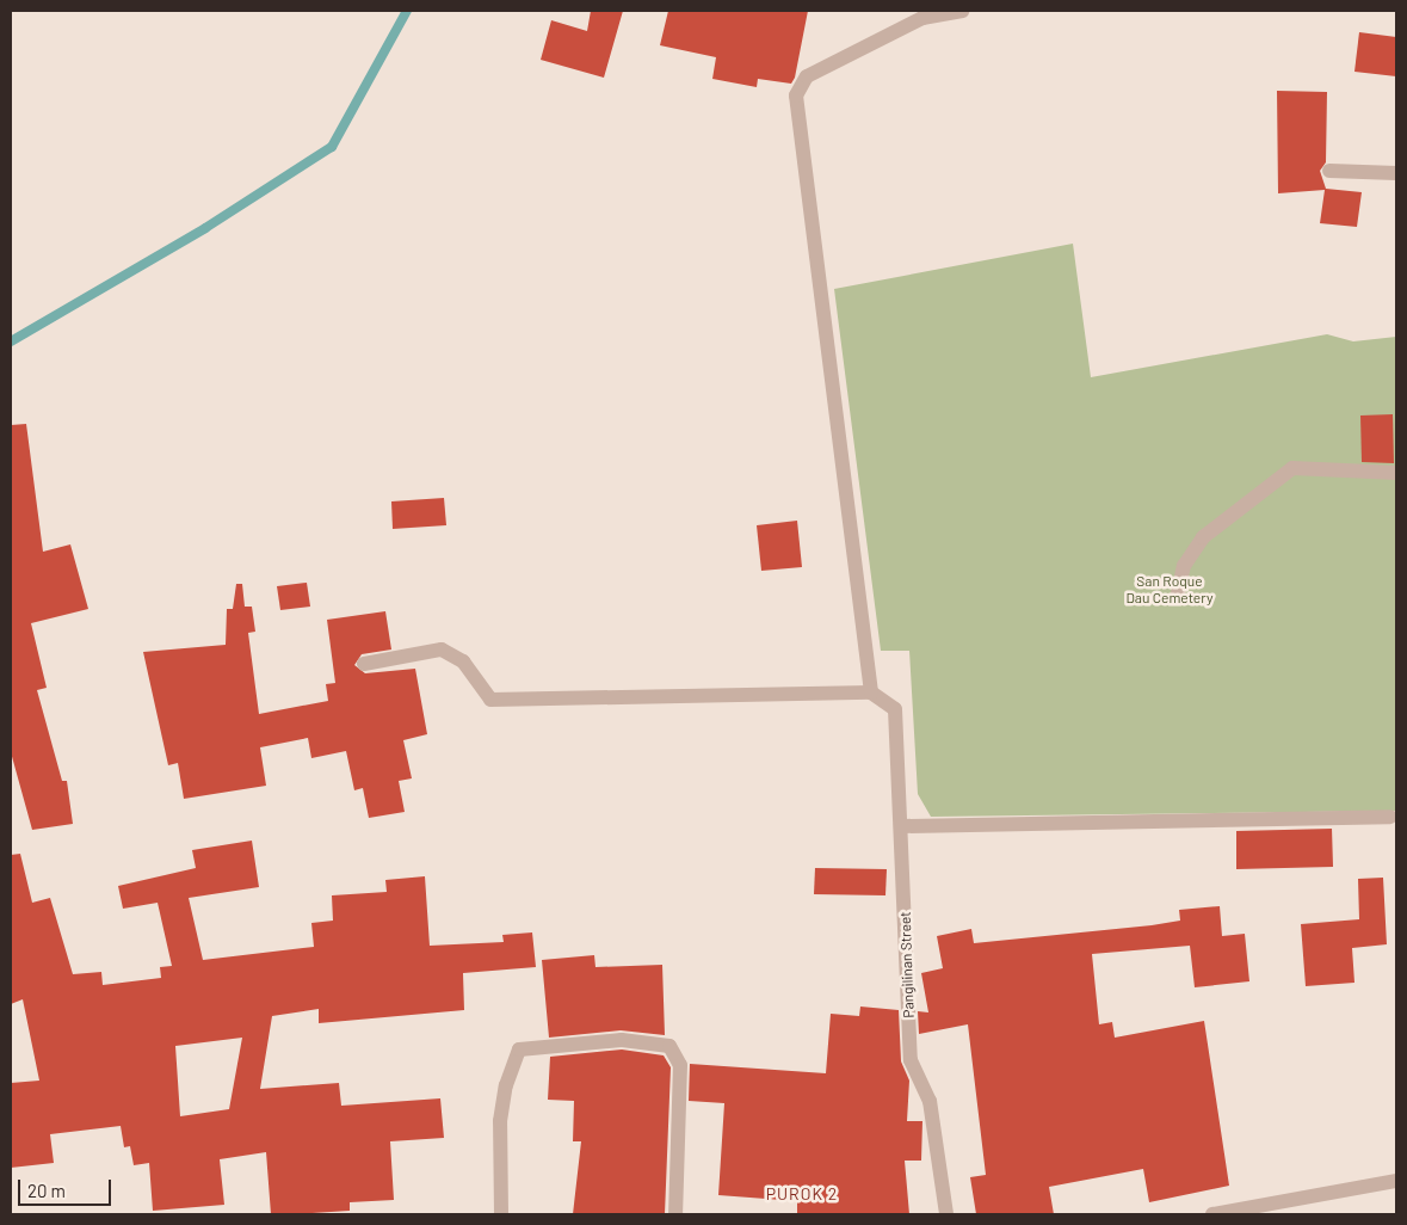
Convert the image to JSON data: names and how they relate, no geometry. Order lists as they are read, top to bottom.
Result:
{
  "streets": {
    "street": ["Pangilinan Street"]
  },
  "districts": ["PUROK 2"],
  "parks": ["San Roque Dau Cemetery"],
  "scale_bar": "20 m"
}
